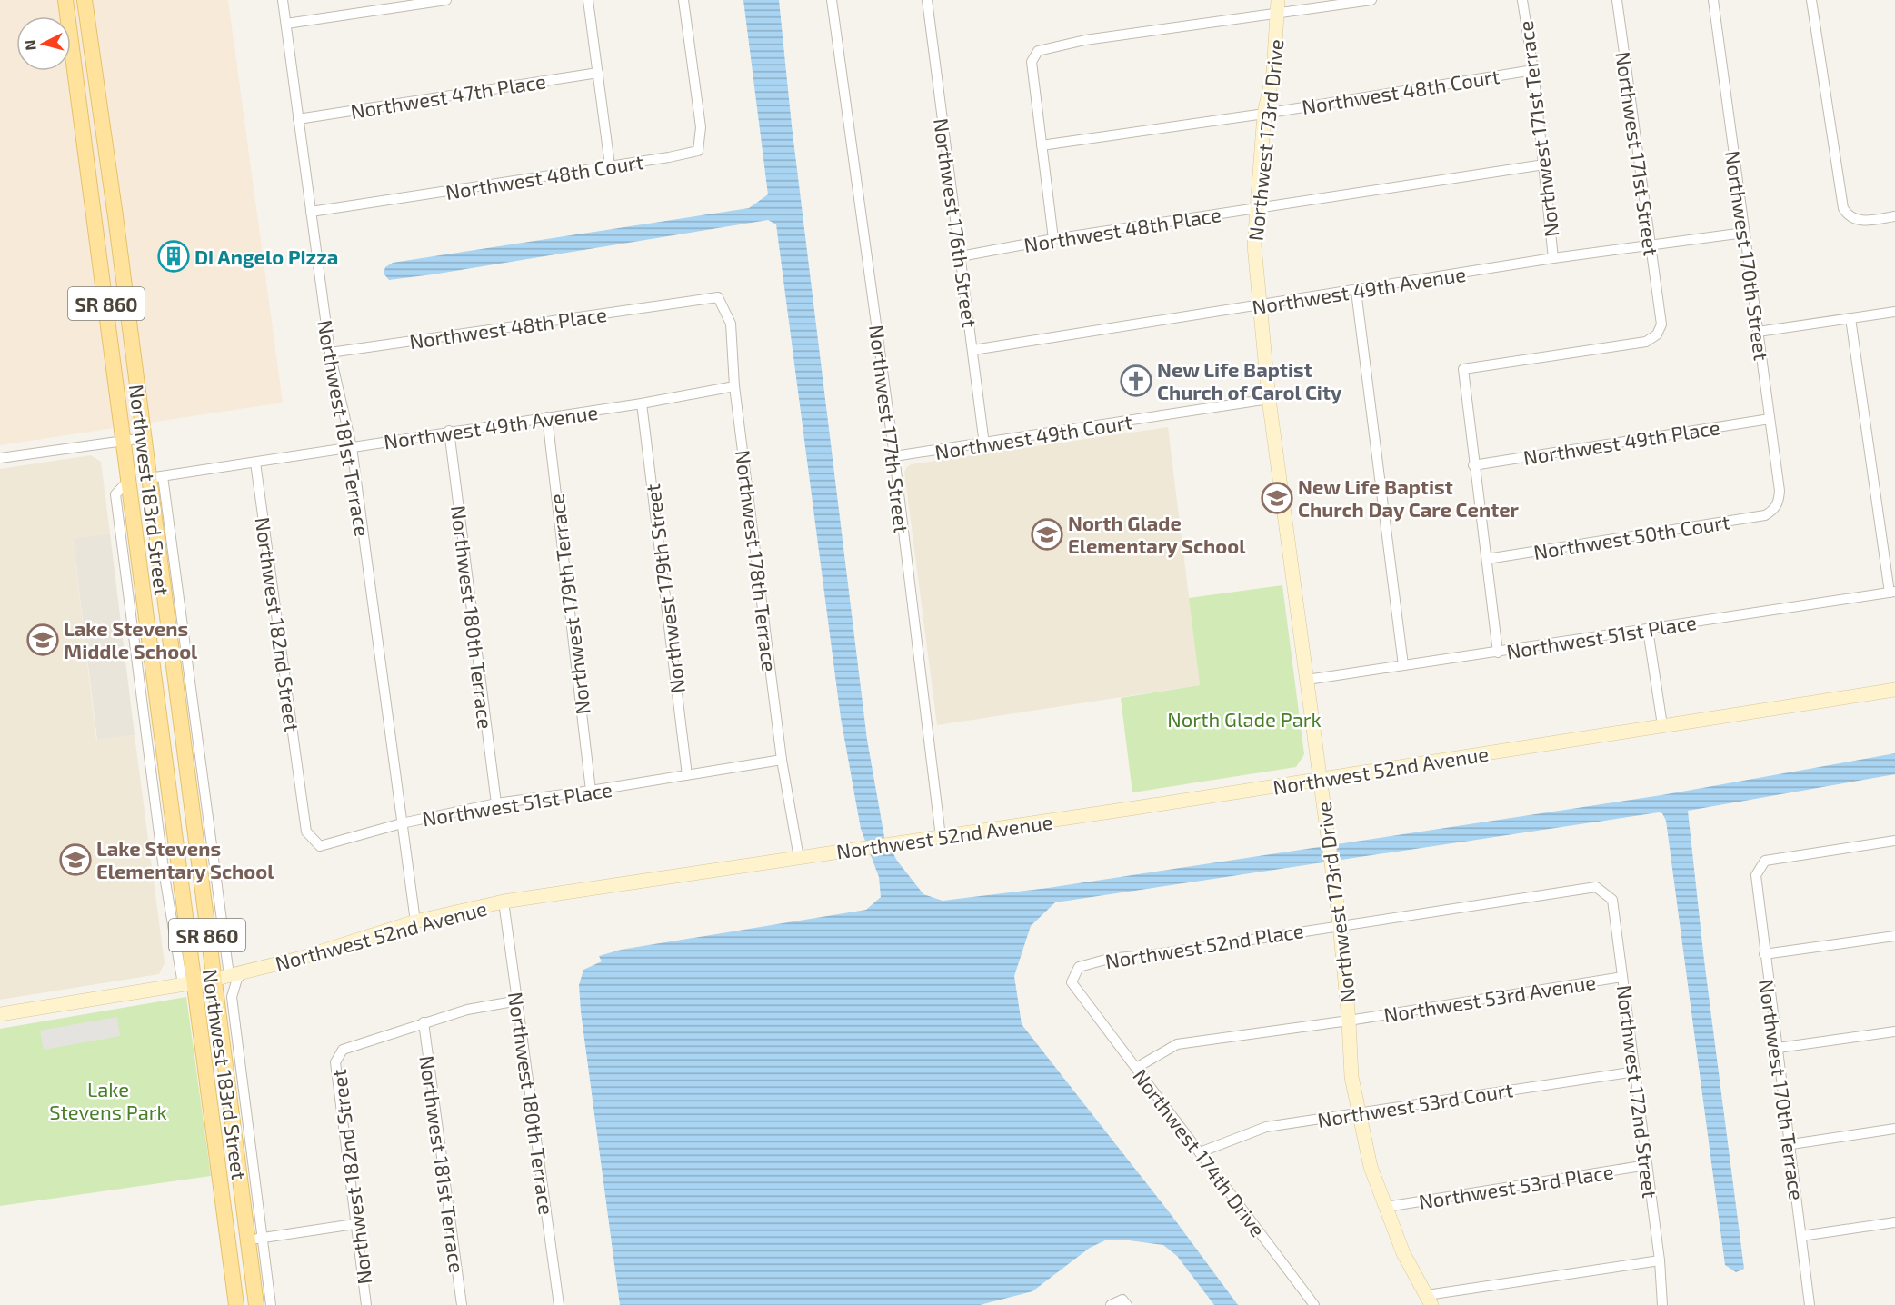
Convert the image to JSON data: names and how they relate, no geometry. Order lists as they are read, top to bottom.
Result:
{
  "streets": {
    "main road": ["SR 860", "Northwest 183rd Street"],
    "street": [
      "Northwest 48th Court",
      "Northwest 47th Place",
      "Northwest 171st Terrace",
      "Northwest 173rd Drive",
      "Northwest 171st Street",
      "Northwest 176th Street",
      "Northwest 48th Place",
      "Northwest 170th Street",
      "Northwest 49th Avenue",
      "Northwest 181st Terrace",
      "Northwest 177th Street",
      "Northwest 49th Court",
      "Northwest 49th Place",
      "Northwest 50th Court",
      "Northwest 178th Terrace",
      "Northwest 179th Street",
      "Northwest 179th Terrace",
      "Northwest 180th Terrace",
      "Northwest 182nd Street",
      "Northwest 51st Place",
      "Northwest 52nd Avenue",
      "Northwest 52nd Place",
      "Northwest 53rd Avenue",
      "Northwest 170th Terrace",
      "Northwest 172nd Street",
      "Northwest 53rd Court",
      "Northwest 174th Drive",
      "Northwest 53rd Place"
    ]
  },
  "crossings": [
    ["Northwest 48th Court", "Northwest 171st Terrace"],
    ["Northwest 48th Court", "Northwest 173rd Drive"],
    ["Northwest 48th Court", "Northwest 181st Terrace"],
    ["Northwest 47th Place", "Northwest 181st Terrace"],
    ["Northwest 171st Terrace", "Northwest 48th Place"],
    ["Northwest 171st Terrace", "Northwest 49th Avenue"],
    ["Northwest 173rd Drive", "Northwest 48th Place"],
    ["Northwest 173rd Drive", "Northwest 49th Avenue"],
    ["Northwest 173rd Drive", "Northwest 49th Court"],
    ["Northwest 173rd Drive", "Northwest 51st Place"],
    ["Northwest 173rd Drive", "Northwest 52nd Avenue"],
    ["Northwest 173rd Drive", "Northwest 52nd Place"],
    ["Northwest 173rd Drive", "Northwest 53rd Avenue"],
    ["Northwest 173rd Drive", "Northwest 53rd Court"],
    ["Northwest 173rd Drive", "Northwest 53rd Place"],
    ["Northwest 171st Street", "Northwest 49th Avenue"],
    ["Northwest 171st Street", "Northwest 49th Place"],
    ["Northwest 176th Street", "Northwest 48th Place"],
    ["Northwest 176th Street", "Northwest 49th Avenue"],
    ["Northwest 176th Street", "Northwest 49th Court"],
    ["Northwest 48th Place", "Northwest 181st Terrace"],
    ["Northwest 48th Place", "Northwest 178th Terrace"],
    ["Northwest 170th Street", "Northwest 49th Avenue"],
    ["Northwest 170th Street", "Northwest 49th Place"],
    ["Northwest 170th Street", "Northwest 50th Court"],
    ["Northwest 49th Avenue", "Northwest 181st Terrace"],
    ["Northwest 49th Avenue", "Northwest 183rd Street"],
    ["Northwest 49th Avenue", "Northwest 178th Terrace"],
    ["Northwest 49th Avenue", "Northwest 179th Street"],
    ["Northwest 49th Avenue", "Northwest 179th Terrace"],
    ["Northwest 49th Avenue", "Northwest 180th Terrace"],
    ["Northwest 49th Avenue", "Northwest 182nd Street"],
    ["Northwest 181st Terrace", "Northwest 182nd Street"],
    ["Northwest 181st Terrace", "Northwest 51st Place"],
    ["Northwest 181st Terrace", "Northwest 52nd Avenue"],
    ["Northwest 177th Street", "Northwest 49th Court"],
    ["Northwest 177th Street", "Northwest 52nd Avenue"],
    ["Northwest 183rd Street", "Northwest 52nd Avenue"],
    ["Northwest 178th Terrace", "Northwest 51st Place"],
    ["Northwest 178th Terrace", "Northwest 52nd Avenue"],
    ["Northwest 179th Street", "Northwest 51st Place"],
    ["Northwest 179th Terrace", "Northwest 51st Place"],
    ["Northwest 180th Terrace", "Northwest 51st Place"],
    ["Northwest 180th Terrace", "Northwest 52nd Avenue"],
    ["Northwest 182nd Street", "Northwest 51st Place"],
    ["Northwest 52nd Place", "Northwest 172nd Street"],
    ["Northwest 52nd Place", "Northwest 174th Drive"],
    ["Northwest 53rd Avenue", "Northwest 172nd Street"],
    ["Northwest 53rd Avenue", "Northwest 174th Drive"],
    ["Northwest 172nd Street", "Northwest 53rd Court"],
    ["Northwest 172nd Street", "Northwest 53rd Place"],
    ["Northwest 53rd Court", "Northwest 174th Drive"]
  ],
  "parks": ["North Glade Park", "Lake Stevens Park"],
  "places": {
    "building": ["Di Angelo Pizza"],
    "church": ["New Life Baptist Church of Carol City"],
    "school or university": [
      "New Life Baptist Church Day Care Center",
      "North Glade Elementary School",
      "Lake Stevens Middle School",
      "Lake Stevens Elementary School"
    ]
  },
  "north": "left"
}
